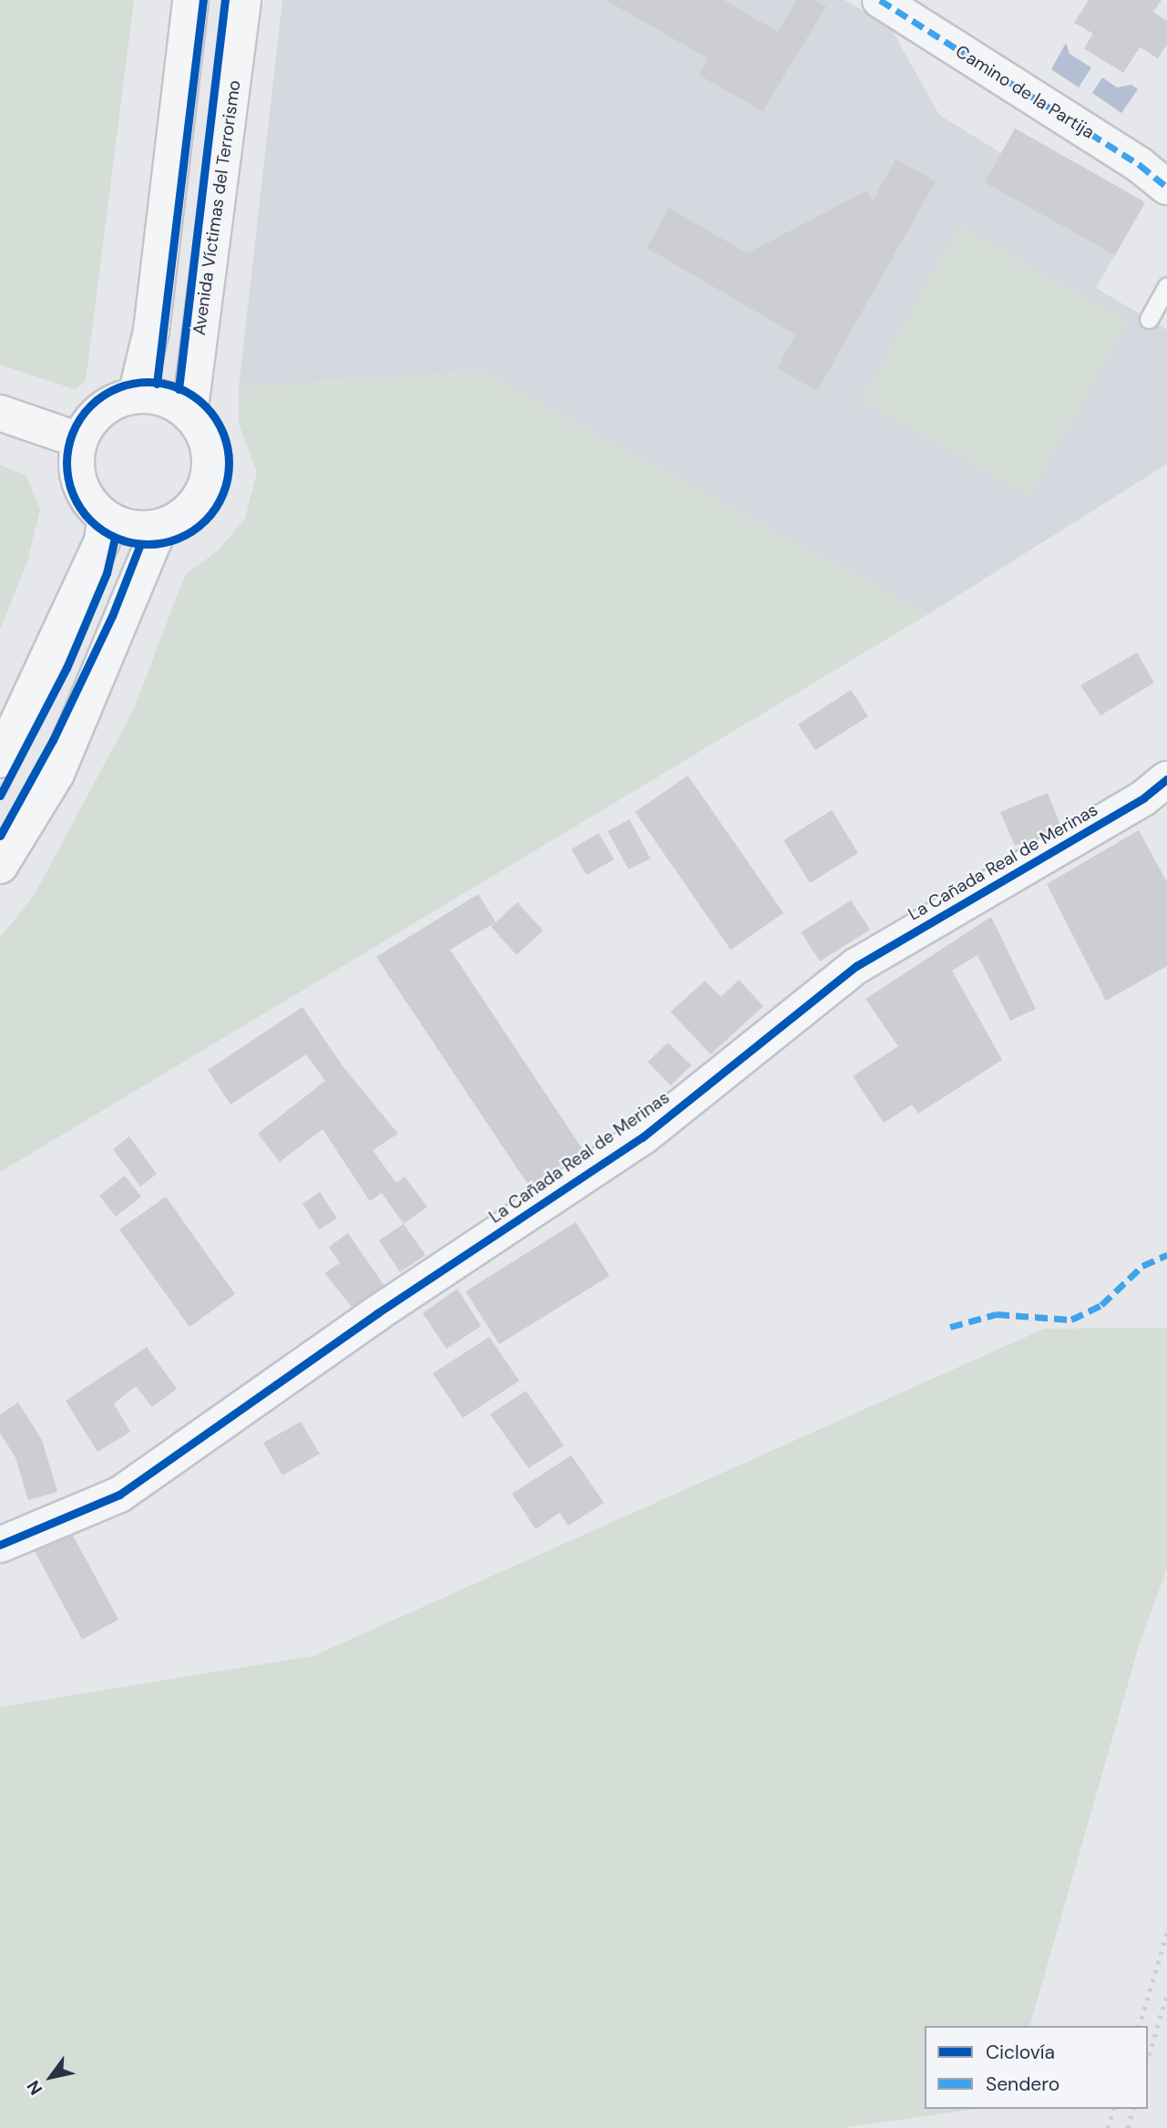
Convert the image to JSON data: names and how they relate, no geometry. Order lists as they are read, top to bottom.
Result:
{
  "streets": {
    "street": ["Camino de la Partija", "Avenida Víctimas del Terrorismo", "La Cañada Real de Merinas"]
  },
  "legend": ["Ciclovía", "Sendero"],
  "north": "bottom left"
}
